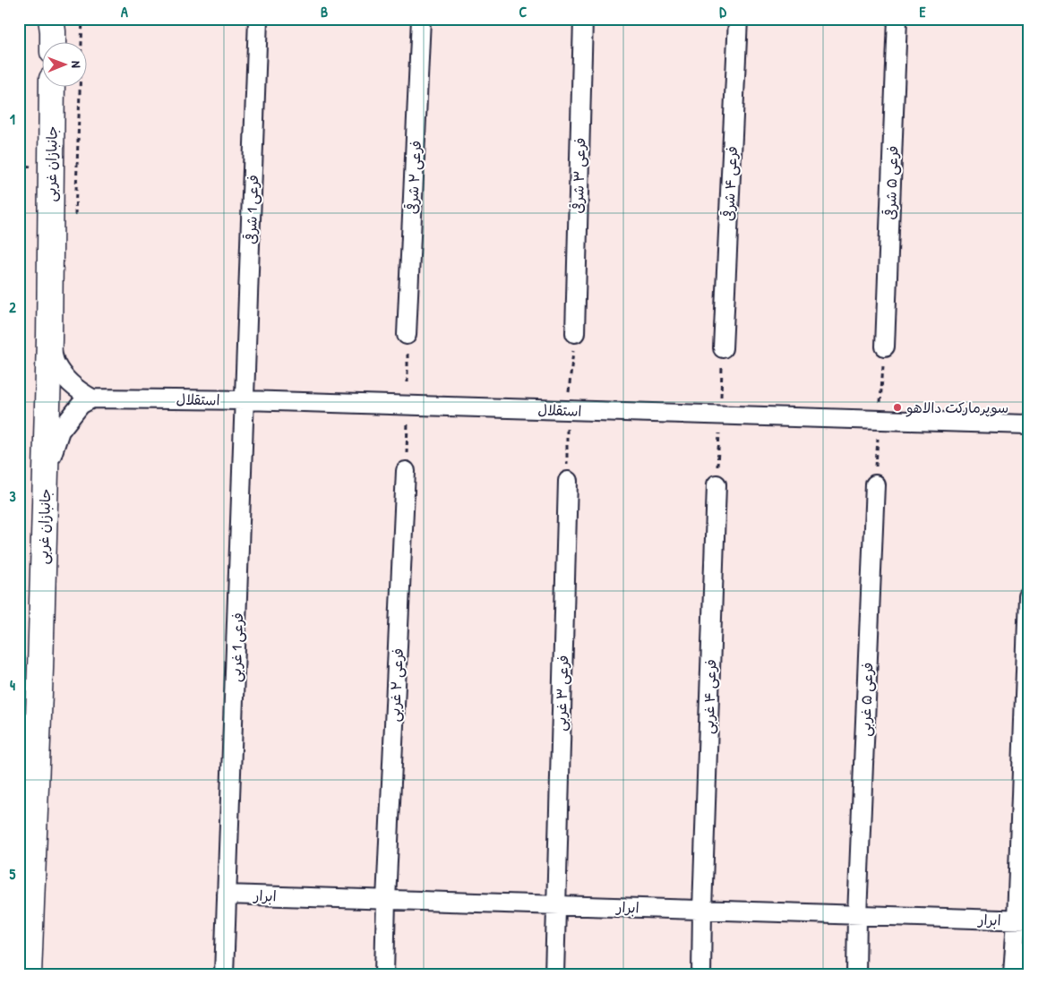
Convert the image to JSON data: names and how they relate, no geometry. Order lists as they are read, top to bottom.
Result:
{
  "streets": {
    "main road": ["جانبازان غربی"],
    "street": [
      "فرعی ۳ شرقی",
      "فرعی ۲ شرقی",
      "فرعی ۵ شرقی",
      "فرعی ۴ شرقی",
      "فرعی 1 شرقی",
      "استقلال",
      "فرعی 1 غربی",
      "فرعی ۲ غربی",
      "فرعی ۳ غربی",
      "فرعی ۴ غربی",
      "فرعی ۵ غربی",
      "ابرار"
    ]
  },
  "crossings": [
    ["فرعی 1 شرقی", "استقلال"],
    ["فرعی 1 شرقی", "فرعی 1 غربی"],
    ["استقلال", "فرعی 1 غربی"],
    ["فرعی 1 غربی", "ابرار"],
    ["فرعی ۲ غربی", "ابرار"],
    ["فرعی ۳ غربی", "ابرار"],
    ["فرعی ۴ غربی", "ابرار"],
    ["فرعی ۵ غربی", "ابرار"]
  ],
  "places": ["سوپرمارکت دالاهو"],
  "north": "right",
  "grid": {
    "columns": [
      "A",
      "B",
      "C",
      "D",
      "E"
    ],
    "rows": [
      "1",
      "2",
      "3",
      "4",
      "5"
    ]
  }
}
